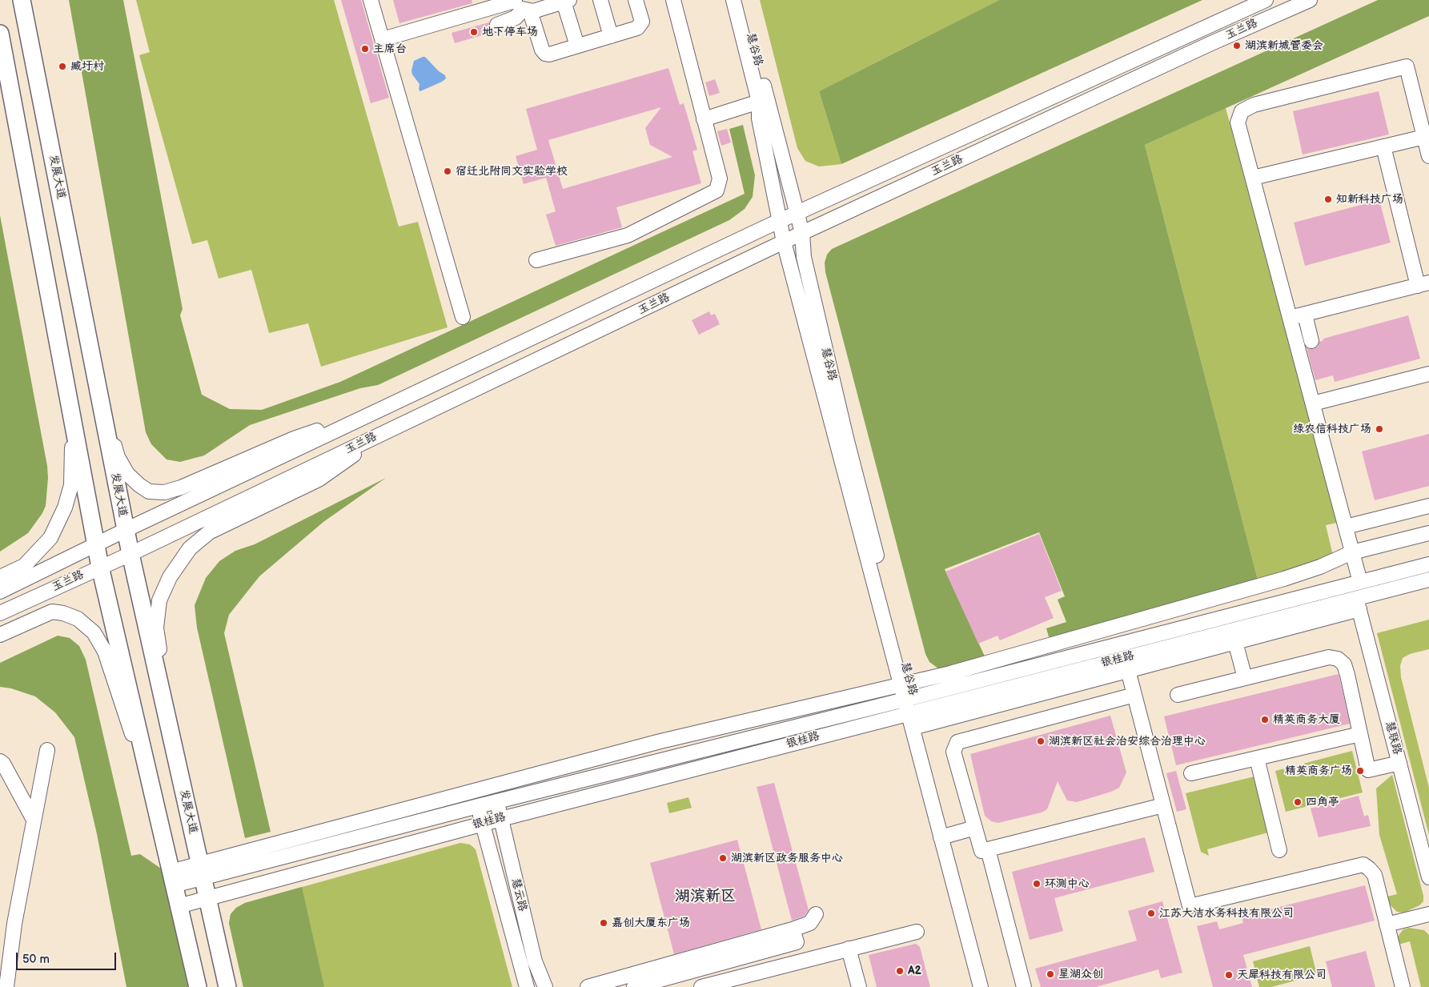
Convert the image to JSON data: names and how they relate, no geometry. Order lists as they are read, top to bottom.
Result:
{
  "streets": {
    "main road": ["发展大道"],
    "street": [
      "玉兰路",
      "慧谷路",
      "银桂路",
      "慧联路",
      "慧云路"
    ]
  },
  "crossings": [
    ["玉兰路", "慧谷路"],
    ["玉兰路", "发展大道"],
    ["慧谷路", "银桂路"],
    ["发展大道", "银桂路"],
    ["银桂路", "慧联路"],
    ["银桂路", "慧云路"]
  ],
  "districts": ["湖滨新区"],
  "places": [
    "地下停车场",
    "湖滨新城管委会",
    "主席台",
    "臧圩村",
    "宿迁北附同文实验学校",
    "知新科技广场",
    "绿农信科技广场",
    "精英商务大厦",
    "湖滨新区社会治安综合治理中心",
    "精英商务广场",
    "四角亭",
    "湖滨新区政务服务中心",
    "环测中心",
    "江苏大洁水务科技有限公司",
    "嘉创大厦东广场",
    "A2",
    "星湖众创",
    "天犀科技有限公司"
  ],
  "scale_bar": "50 m"
}
